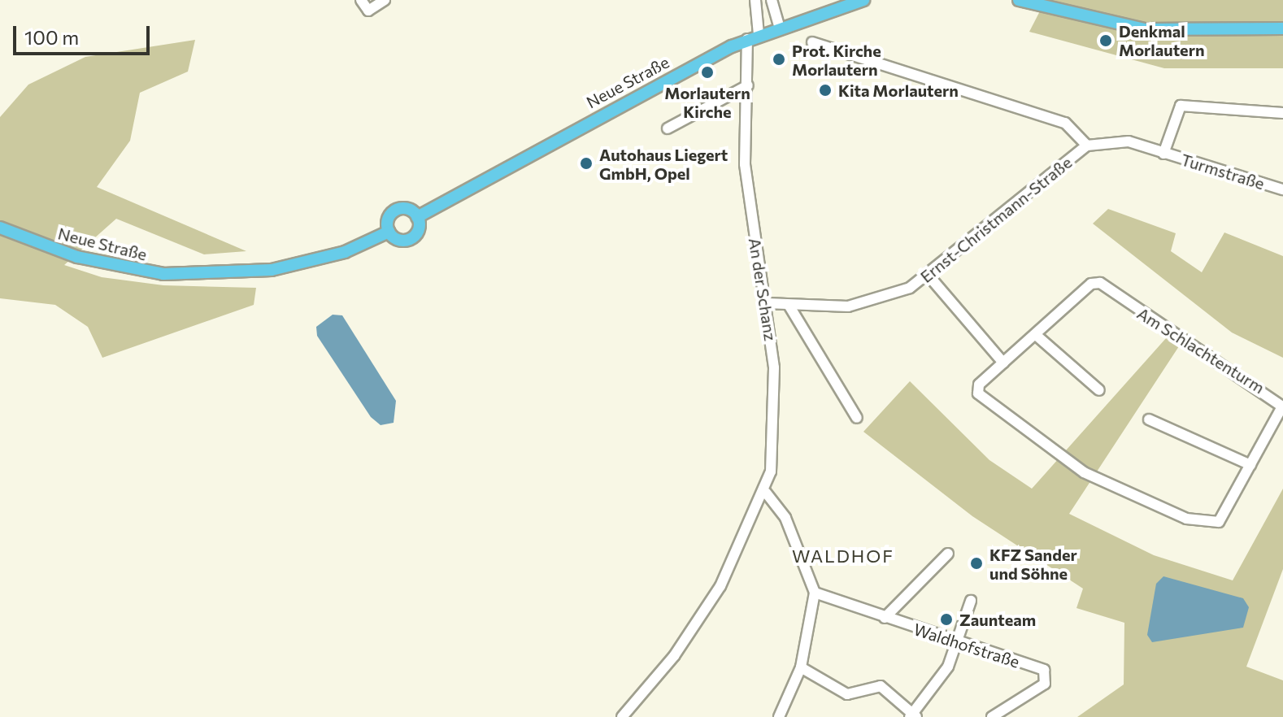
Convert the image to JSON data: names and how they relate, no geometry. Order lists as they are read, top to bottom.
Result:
{
  "streets": {
    "main road": ["Neue Straße"],
    "street": [
      "Turmstraße",
      "Ernst-Christmann-Straße",
      "An der Schanz",
      "Am Schlachtenturm",
      "Waldhofstraße"
    ]
  },
  "crossings": [
    ["Neue Straße", "An der Schanz"],
    ["Turmstraße", "Ernst-Christmann-Straße"],
    ["Ernst-Christmann-Straße", "An der Schanz"]
  ],
  "districts": ["WALDHOF"],
  "places": [
    "Denkmal Morlautern",
    "Prot. Kirche Morlautern",
    "Morlautern Kirche",
    "Kita Morlautern",
    "Autohaus Liegert GmbH, Opel",
    "KFZ Sander und Söhne",
    "Zaunteam"
  ],
  "scale_bar": "100 m"
}
